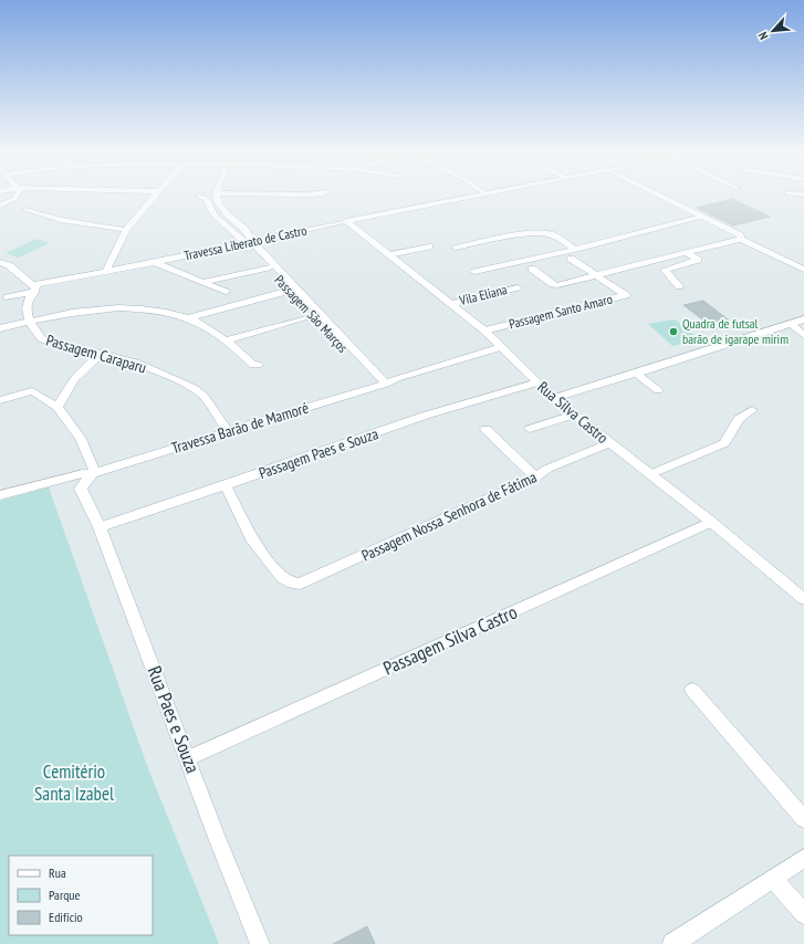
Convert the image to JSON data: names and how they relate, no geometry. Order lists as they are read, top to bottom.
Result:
{
  "streets": {
    "street": [
      "Travessa Liberato de Castro",
      "Vila Eliana",
      "Passagem Santo Amaro",
      "Passagem São Marços",
      "Passagem Caraparu",
      "Rua Silva Castro",
      "Travessa Barão de Mamoré",
      "Passagem Paes e Souza",
      "Passagem Nossa Senhora de Fátima",
      "Passagem Silva Castro",
      "Rua Paes e Souza"
    ]
  },
  "crossings": [
    ["Travessa Liberato de Castro", "Passagem São Marços"],
    ["Travessa Liberato de Castro", "Passagem Caraparu"],
    ["Travessa Liberato de Castro", "Rua Silva Castro"],
    ["Vila Eliana", "Rua Silva Castro"],
    ["Passagem Santo Amaro", "Rua Silva Castro"],
    ["Passagem São Marços", "Travessa Barão de Mamoré"],
    ["Passagem Caraparu", "Travessa Barão de Mamoré"],
    ["Rua Silva Castro", "Travessa Barão de Mamoré"],
    ["Rua Silva Castro", "Passagem Paes e Souza"],
    ["Rua Silva Castro", "Passagem Nossa Senhora de Fátima"],
    ["Rua Silva Castro", "Passagem Silva Castro"],
    ["Passagem Paes e Souza", "Passagem Nossa Senhora de Fátima"],
    ["Passagem Paes e Souza", "Rua Paes e Souza"],
    ["Passagem Silva Castro", "Rua Paes e Souza"]
  ],
  "parks": ["Cemitério Santa Izabel"],
  "places": ["Quadra de futsal barão de igarape mirim"],
  "legend": ["Rua", "Parque", "Edifício"],
  "north": "bottom left"
}
